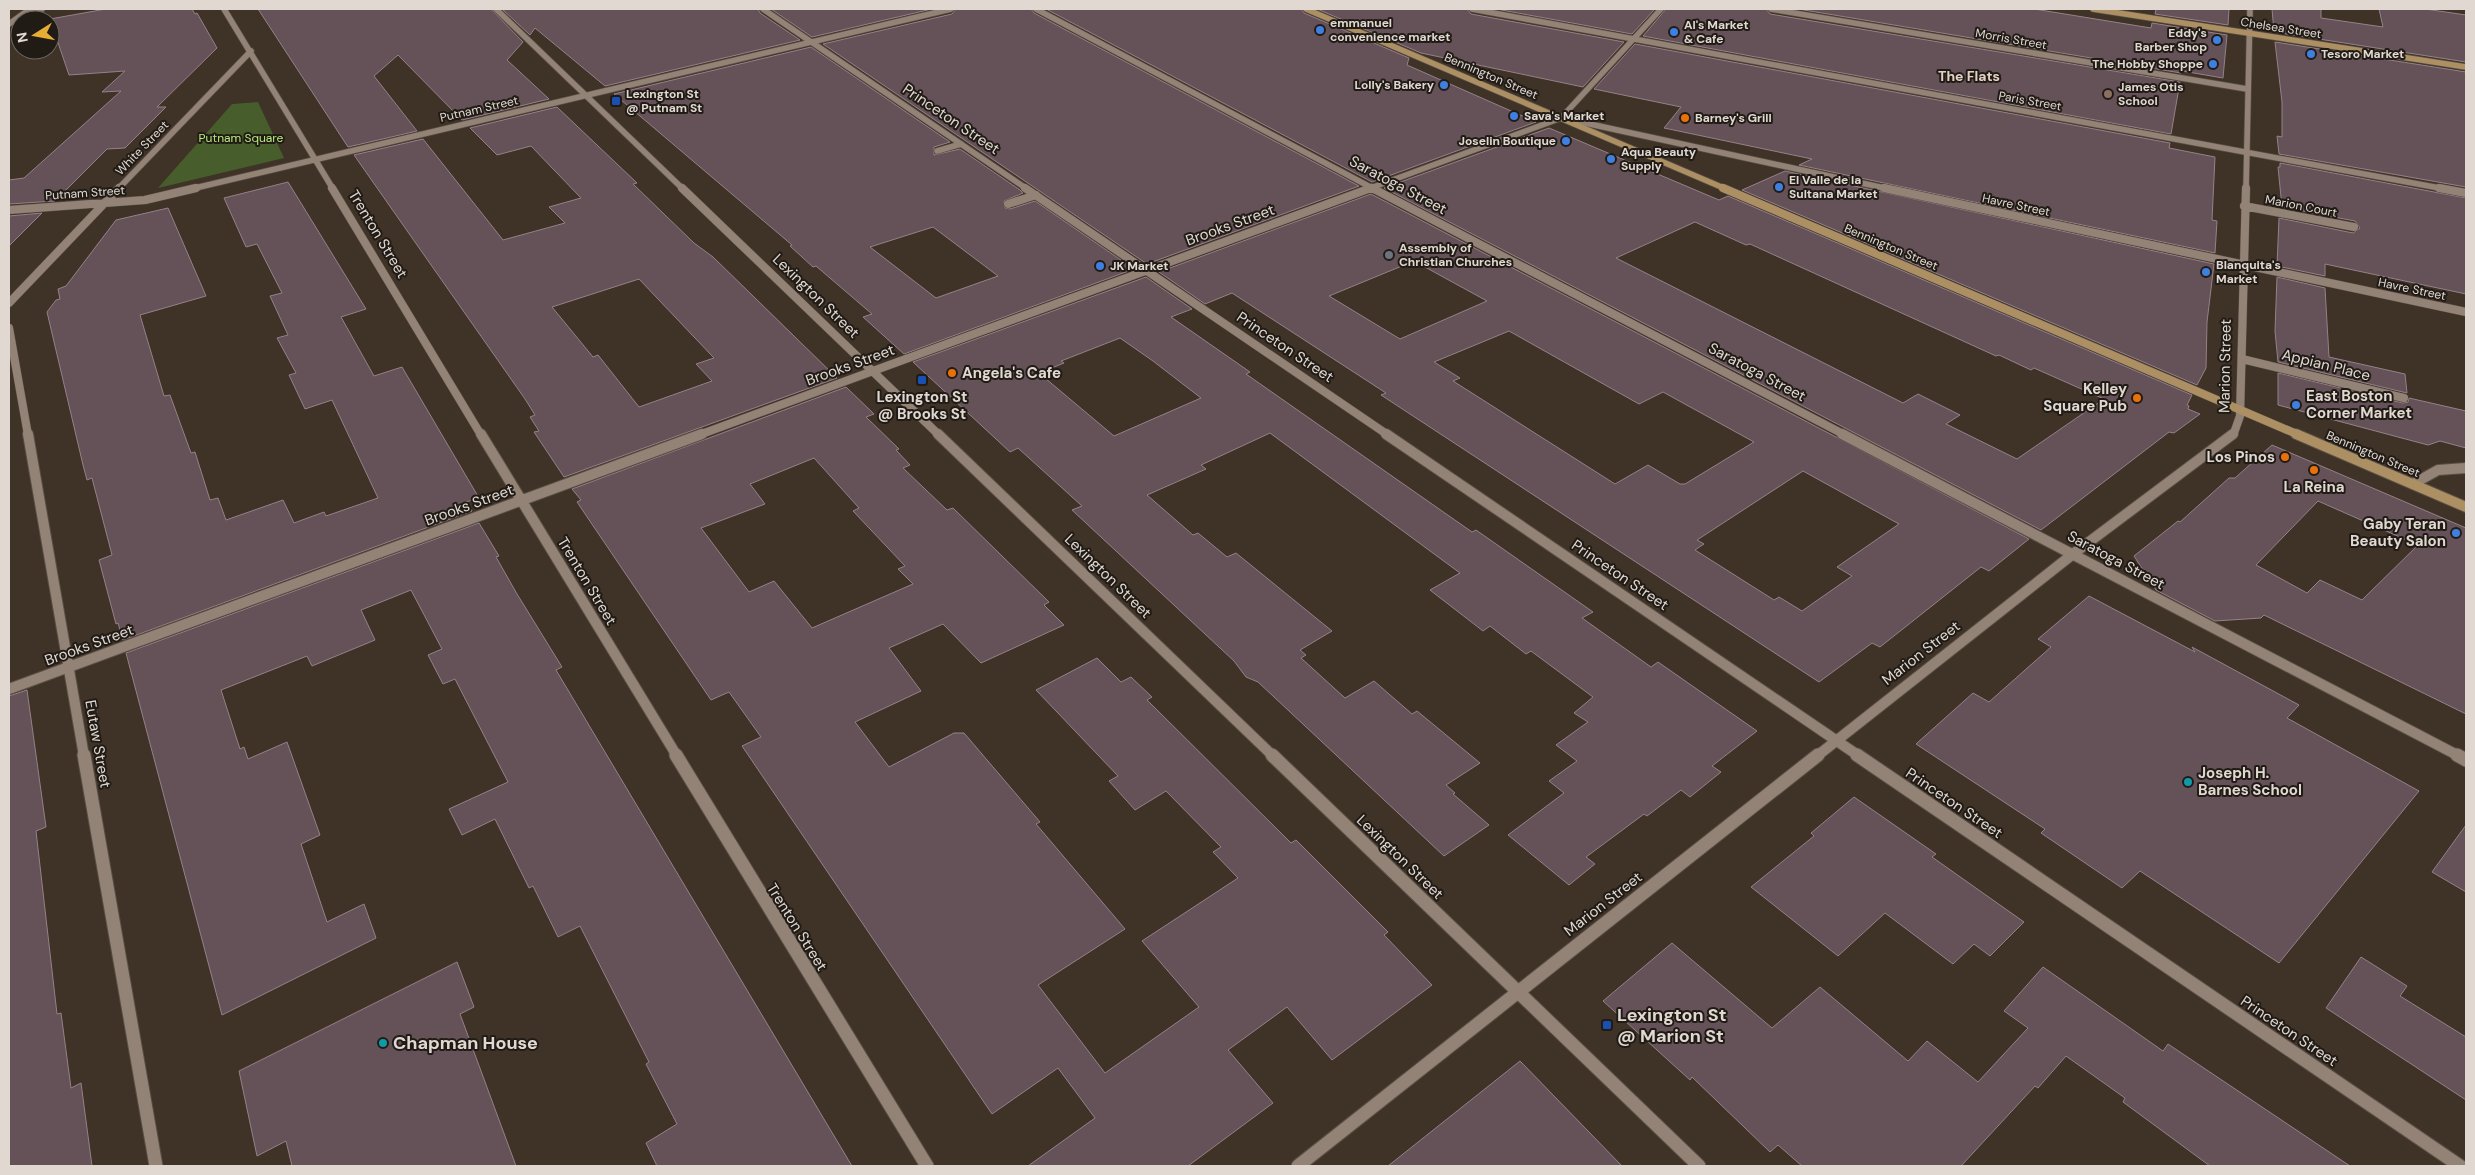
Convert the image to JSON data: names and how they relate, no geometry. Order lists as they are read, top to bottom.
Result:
{
  "streets": {
    "main road": ["Chelsea Street", "Bennington Street"],
    "street": [
      "Morris Street",
      "Paris Street",
      "Putnam Street",
      "Princeton Street",
      "White Street",
      "Saratoga Street",
      "Havre Street",
      "Marion Court",
      "Brooks Street",
      "Trenton Street",
      "Lexington Street",
      "Appian Place",
      "Marion Street",
      "Eutaw Street"
    ]
  },
  "crossings": [
    ["Chelsea Street", "Marion Street"],
    ["Morris Street", "Marion Street"],
    ["Bennington Street", "Havre Street"],
    ["Bennington Street", "Brooks Street"],
    ["Bennington Street", "Marion Street"],
    ["Paris Street", "Brooks Street"],
    ["Paris Street", "Marion Street"],
    ["Putnam Street", "Princeton Street"],
    ["Putnam Street", "White Street"],
    ["Putnam Street", "Trenton Street"],
    ["Putnam Street", "Lexington Street"],
    ["Princeton Street", "Brooks Street"],
    ["Princeton Street", "Marion Street"],
    ["White Street", "Trenton Street"],
    ["Saratoga Street", "Brooks Street"],
    ["Saratoga Street", "Marion Street"],
    ["Havre Street", "Brooks Street"],
    ["Havre Street", "Marion Street"],
    ["Marion Court", "Marion Street"],
    ["Brooks Street", "Trenton Street"],
    ["Brooks Street", "Lexington Street"],
    ["Brooks Street", "Eutaw Street"],
    ["Lexington Street", "Marion Street"],
    ["Appian Place", "Marion Street"]
  ],
  "districts": ["The Flats"],
  "parks": ["Putnam Square"],
  "places": {
    "other": [
      "emmanuel convenience market",
      "Al's Market & Cafe",
      "Eddy's Barber Shop",
      "Tesoro Market",
      "The Hobby Shoppe",
      "Lolly's Bakery",
      "James Otis School",
      "Sava's Market",
      "Barney's Grill",
      "Joselin Boutique",
      "Aqua Beauty Supply",
      "El Valle de la Sultana Market",
      "Assembly of Christian Churches",
      "JK Market",
      "Blanquita's Market",
      "Angela's Cafe",
      "Kelley Square Pub",
      "East Boston Corner Market",
      "Los Pinos",
      "La Reina",
      "Gaby Teran Beauty Salon",
      "Joseph H. Barnes School",
      "Chapman House"
    ],
    "transit": ["Lexington St @ Putnam St", "Lexington St @ Brooks St", "Lexington St @ Marion St"]
  },
  "north": "left"
}
